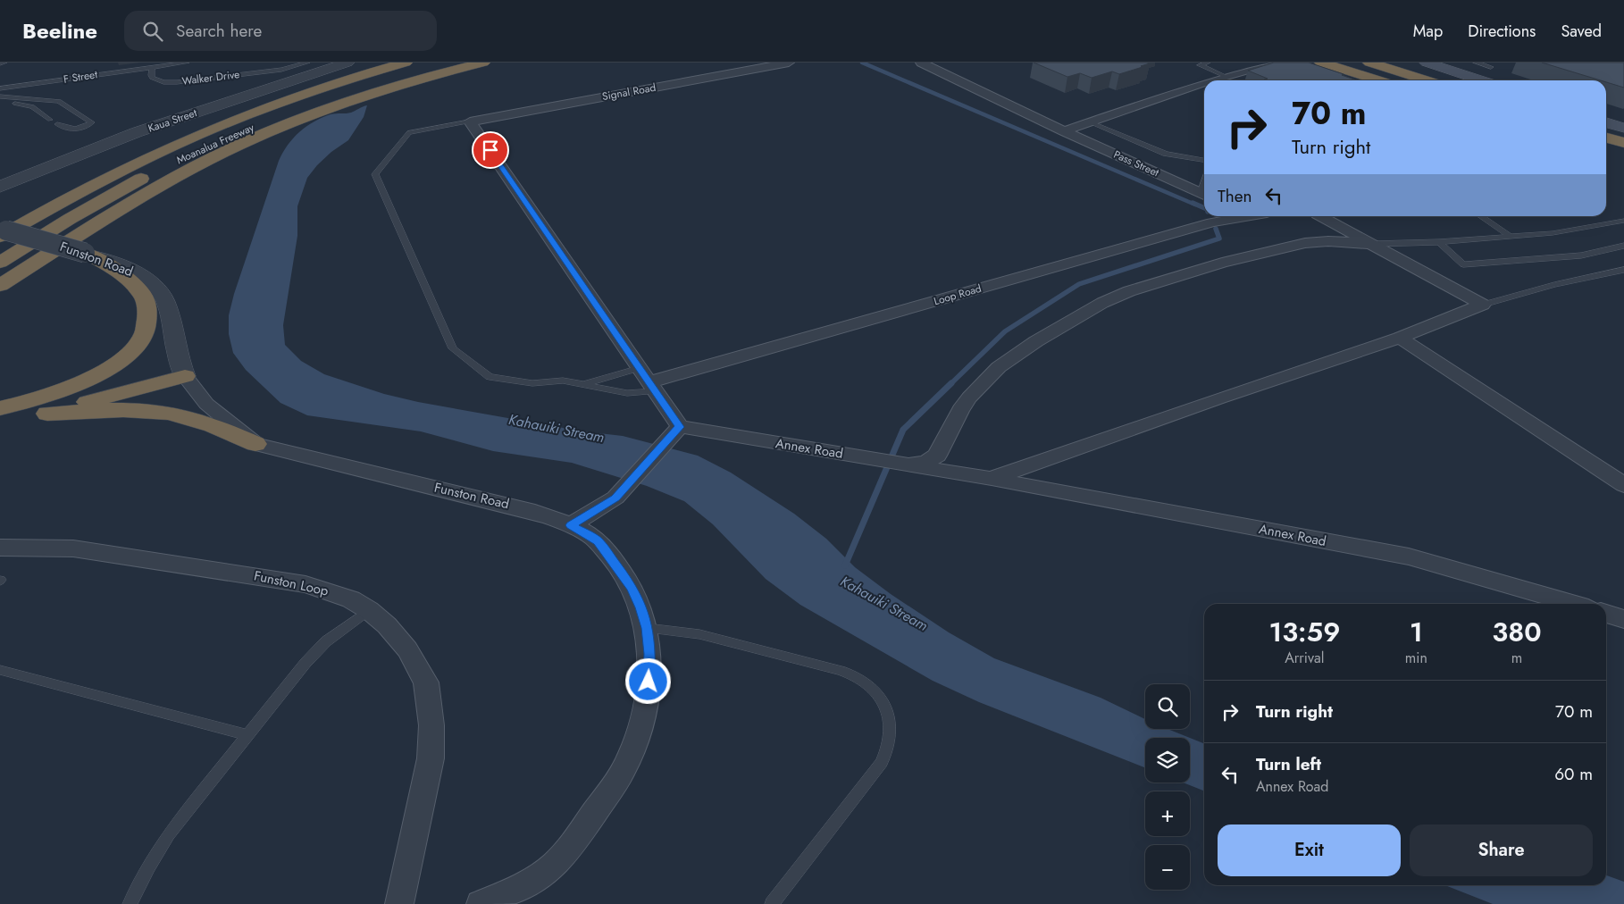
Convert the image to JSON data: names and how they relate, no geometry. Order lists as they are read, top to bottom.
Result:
{
  "streets": {
    "highway": ["Moanalua Freeway"],
    "street": [
      "Signal Road",
      "Kaua Street",
      "Pass Street",
      "Funston Road",
      "Loop Road",
      "Annex Road",
      "Funston Loop"
    ],
    "lane": ["F Street", "Walker Drive"]
  },
  "crossings": [
    ["F Street", "Walker Drive"]
  ],
  "water": ["Kahauiki Stream"],
  "page": {
    "header": "Beeline",
    "search": "Search here",
    "nav": ["Map", "Directions", "Saved"],
    "turn": ["70 m", "Turn right"],
    "then": "Then",
    "eta": [
      "13:59",
      "Arrival",
      "1",
      "min",
      "380",
      "m"
    ],
    "list": [
      {
        "name": "Turn right",
        "value": "70 m"
      },
      {
        "name": "Turn left",
        "note": "Annex Road",
        "value": "60 m"
      }
    ],
    "map_buttons": ["+", "−"],
    "buttons": ["Exit", "Share"]
  }
}
